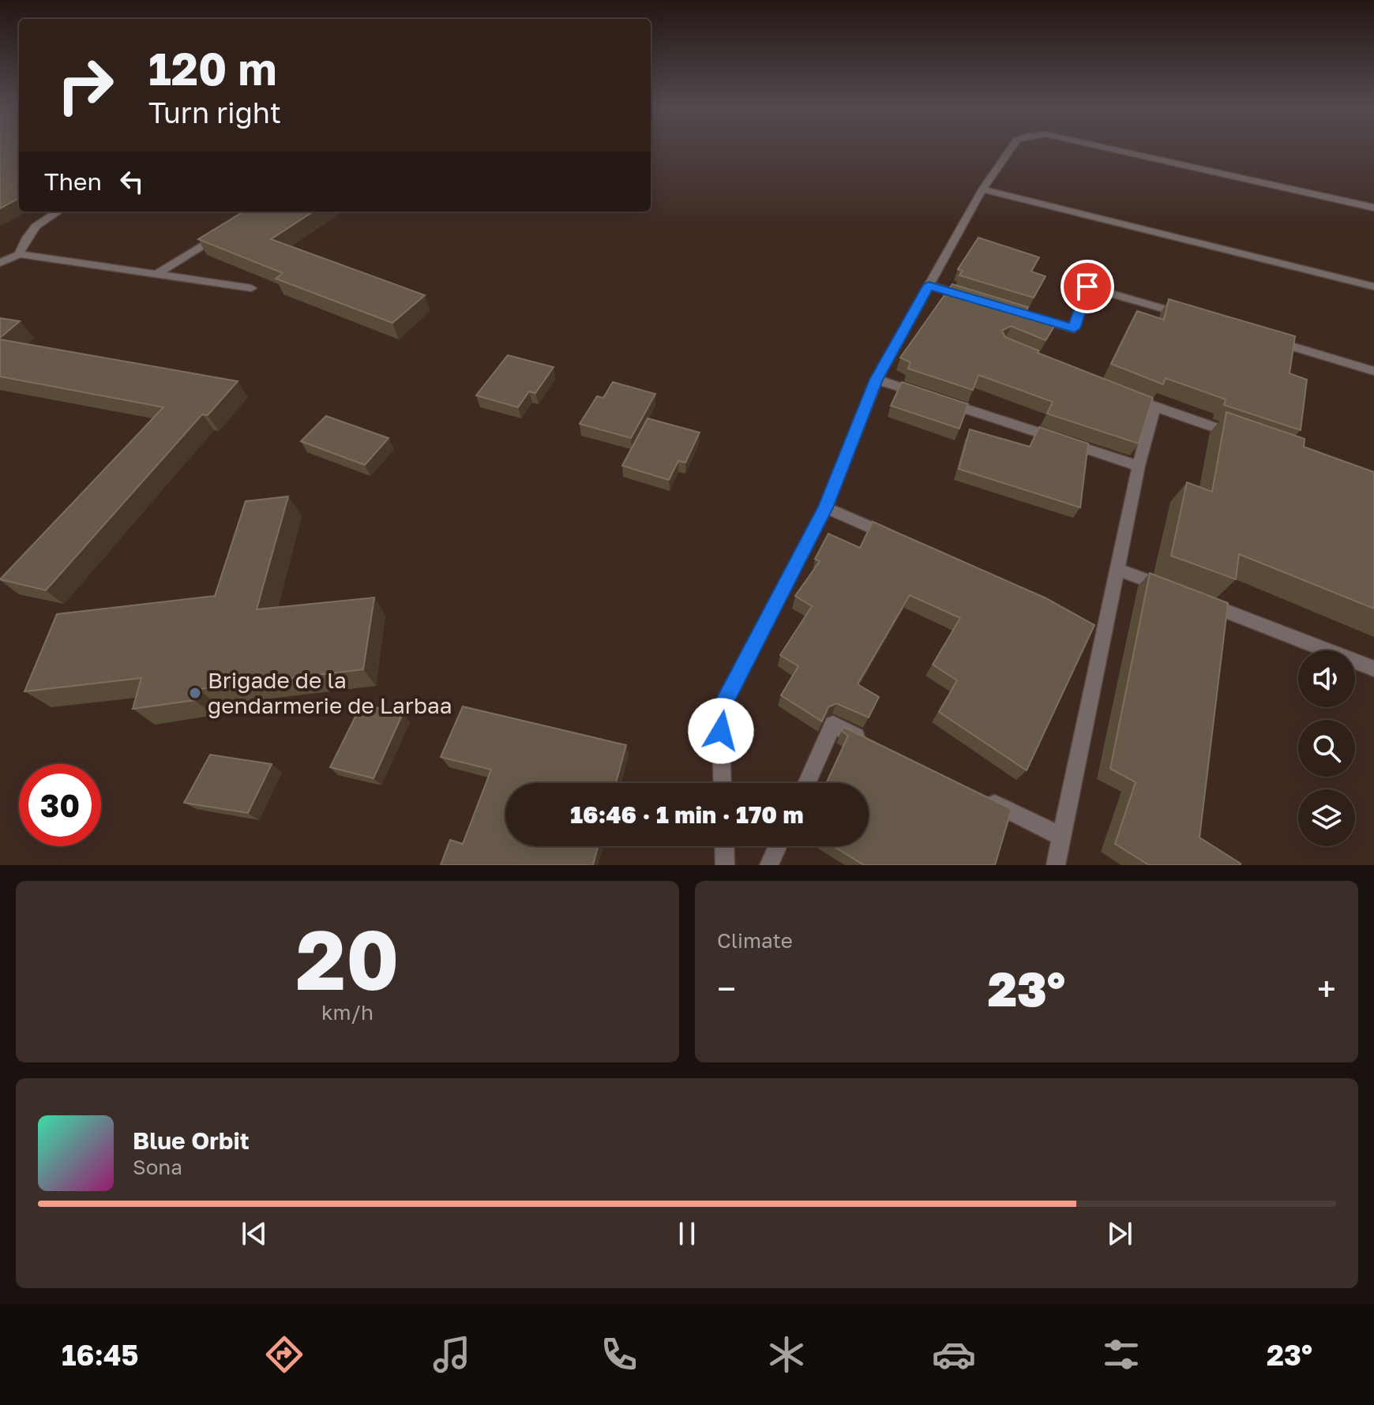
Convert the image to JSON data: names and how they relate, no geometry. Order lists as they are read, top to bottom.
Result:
{
  "places": ["Brigade de la gendarmerie de Larbaa"],
  "page": {
    "turn": ["120 m", "Turn right"],
    "then": "Then",
    "limit": "30",
    "trip": "16:46 · 1 min · 170 m",
    "tile": [
      ["20", "km/h"],
      "Climate"
    ],
    "heat": ["−", "23°", "+"],
    "song": ["Blue Orbit", "Sona"],
    "tabs": ["16:45", "23°"]
  }
}
